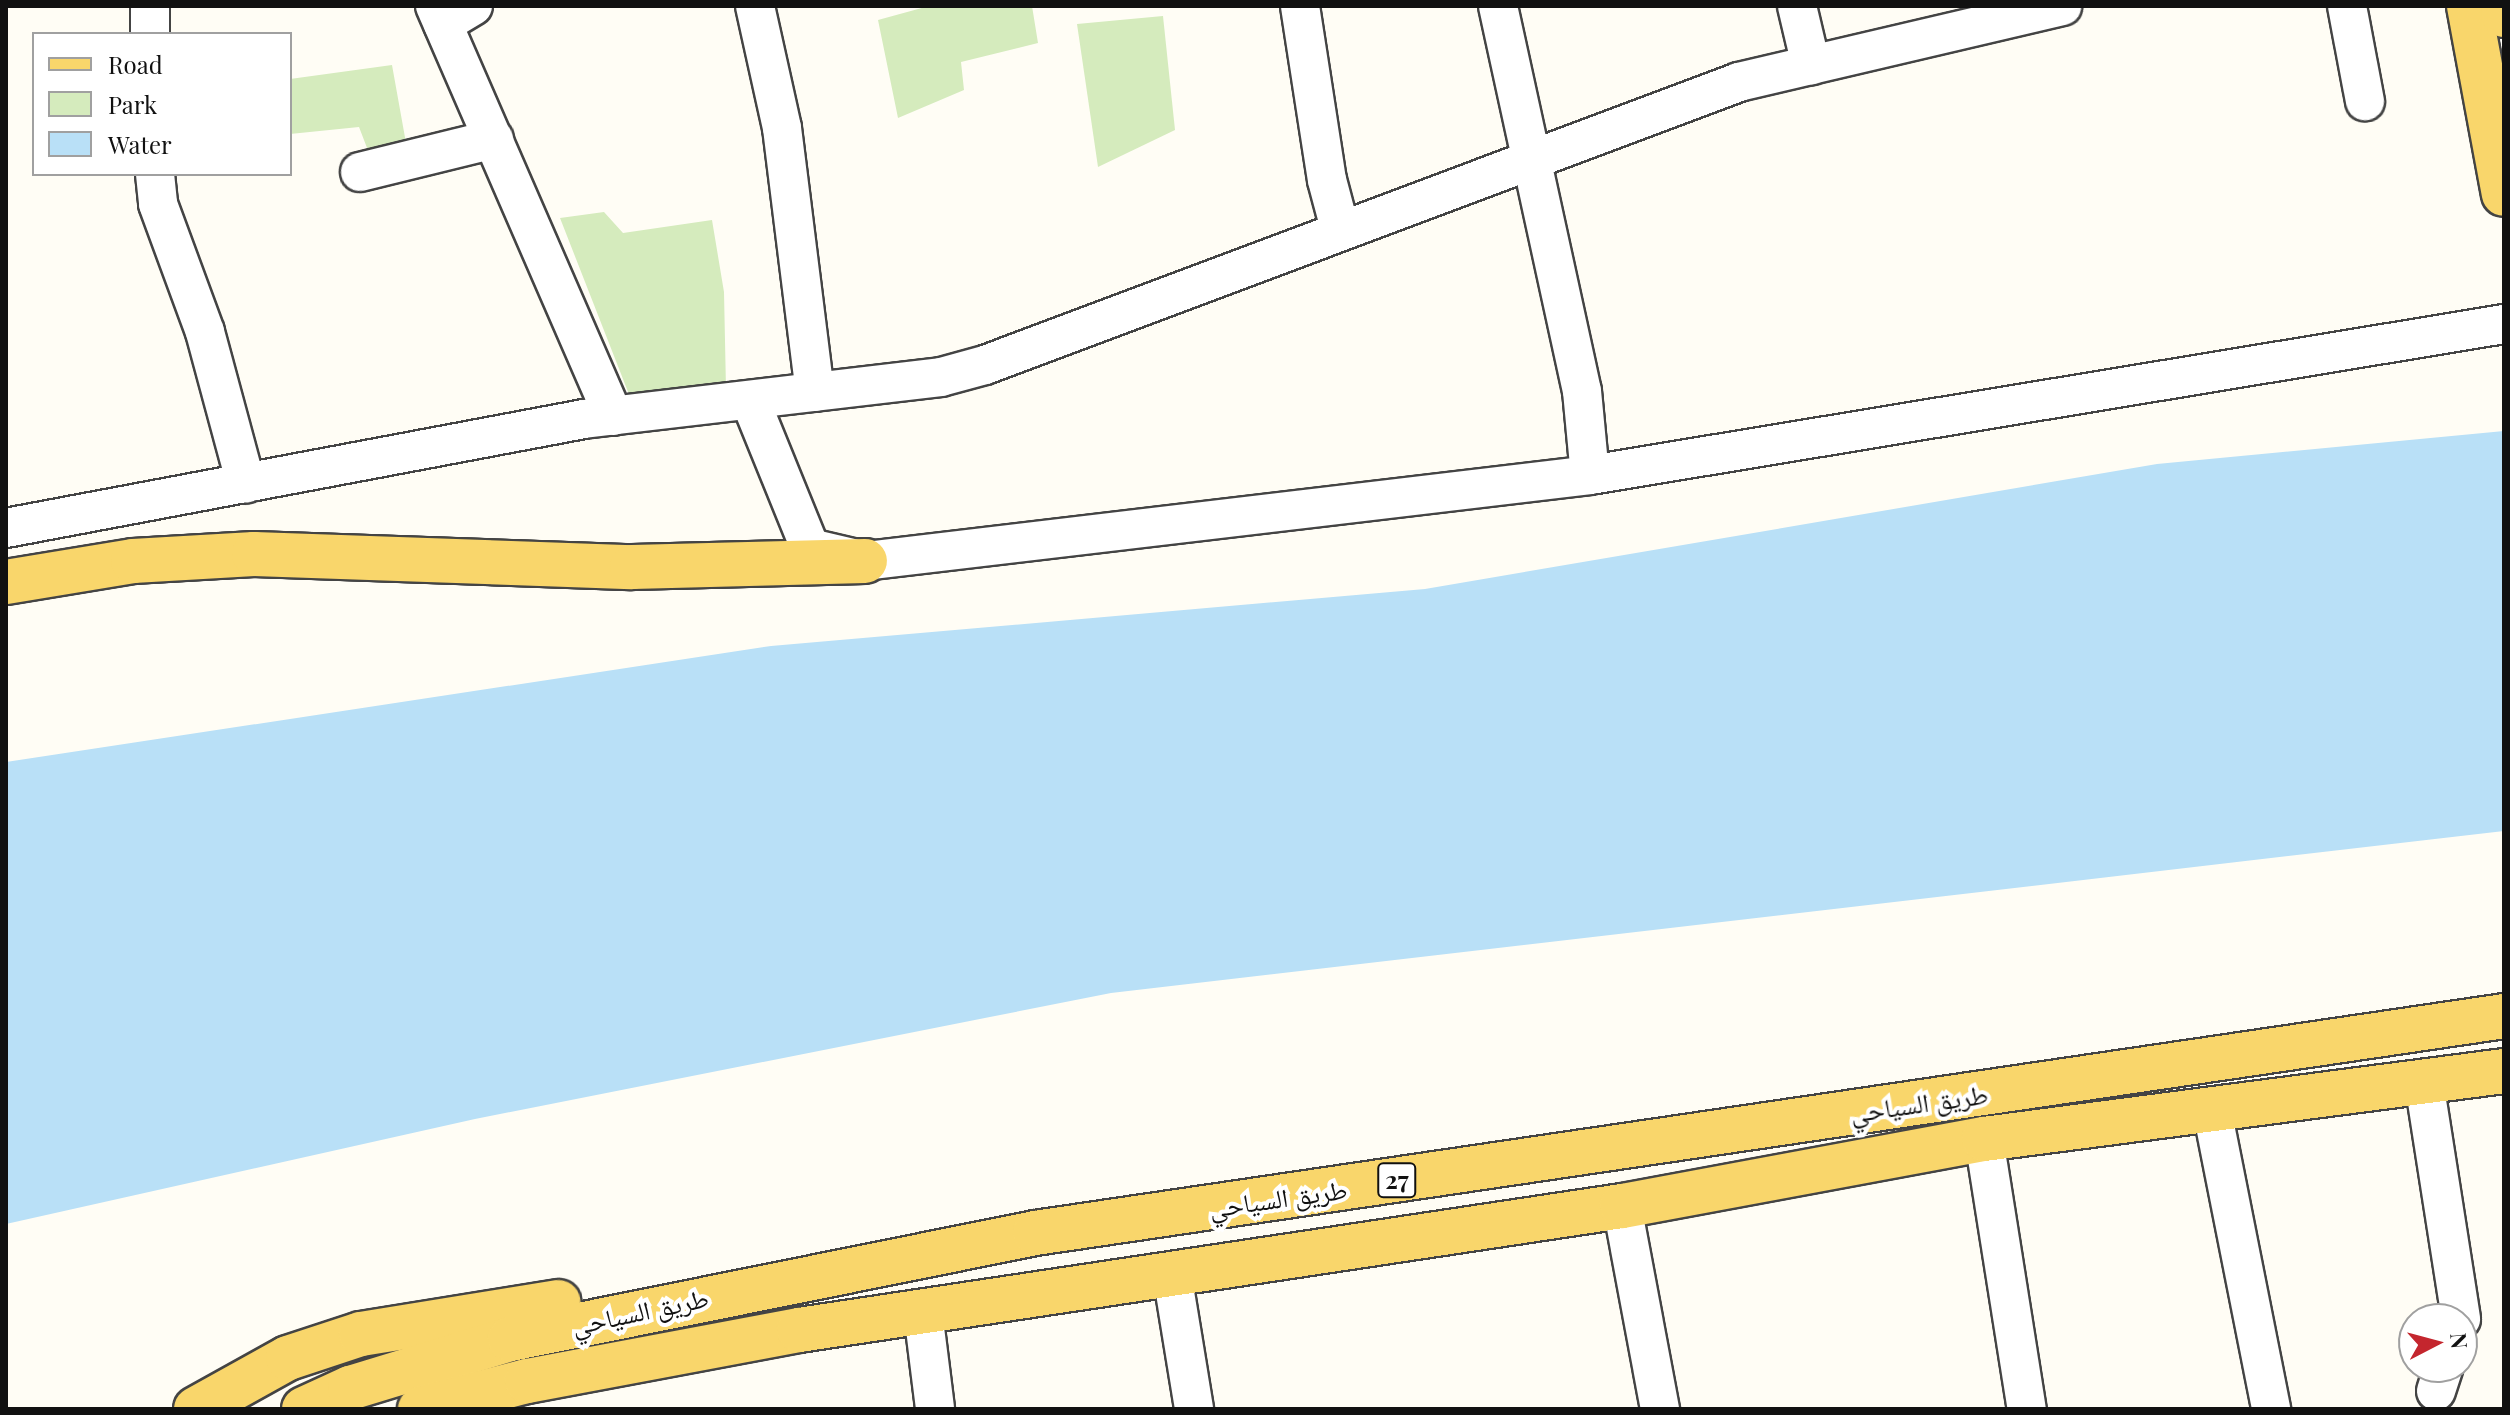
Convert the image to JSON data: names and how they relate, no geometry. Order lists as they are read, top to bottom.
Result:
{
  "streets": {
    "main road": ["طريق السياحي", "27"]
  },
  "legend": ["Road", "Park", "Water"],
  "north": "right"
}
